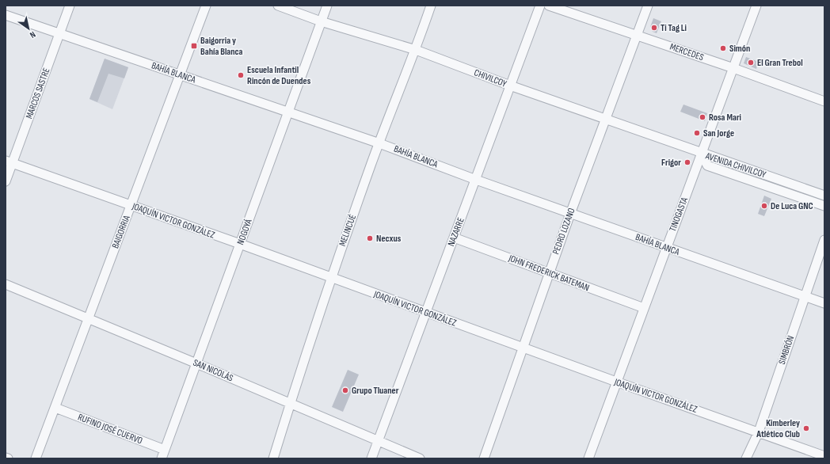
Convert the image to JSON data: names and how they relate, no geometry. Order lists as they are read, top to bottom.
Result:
{
  "streets": {
    "street": [
      "MERCEDES",
      "BAHÍA BLANCA",
      "CHIVILCOY",
      "MARCOS SASTRE",
      "AVENIDA CHIVILCOY",
      "TINOGASTA",
      "JOAQUÍN VICTOR GONZÁLEZ",
      "MELINCUÉ",
      "PEDRO LOZANO",
      "BAIGORRIA",
      "NOGOYÁ",
      "NAZARRE",
      "JOHN FREDERICK BATEMAN",
      "SIMBRÓN",
      "SAN NICOLÁS",
      "RUFINO JOSÉ CUERVO"
    ]
  },
  "crossings": [
    ["MERCEDES", "TINOGASTA"],
    ["MERCEDES", "PEDRO LOZANO"],
    ["BAHÍA BLANCA", "MARCOS SASTRE"],
    ["BAHÍA BLANCA", "TINOGASTA"],
    ["BAHÍA BLANCA", "MELINCUÉ"],
    ["BAHÍA BLANCA", "PEDRO LOZANO"],
    ["BAHÍA BLANCA", "BAIGORRIA"],
    ["BAHÍA BLANCA", "NOGOYÁ"],
    ["BAHÍA BLANCA", "NAZARRE"],
    ["BAHÍA BLANCA", "SIMBRÓN"],
    ["CHIVILCOY", "AVENIDA CHIVILCOY"],
    ["CHIVILCOY", "TINOGASTA"],
    ["CHIVILCOY", "MELINCUÉ"],
    ["CHIVILCOY", "PEDRO LOZANO"],
    ["CHIVILCOY", "NOGOYÁ"],
    ["CHIVILCOY", "NAZARRE"],
    ["MARCOS SASTRE", "JOAQUÍN VICTOR GONZÁLEZ"],
    ["AVENIDA CHIVILCOY", "TINOGASTA"],
    ["TINOGASTA", "JOAQUÍN VICTOR GONZÁLEZ"],
    ["TINOGASTA", "JOHN FREDERICK BATEMAN"],
    ["JOAQUÍN VICTOR GONZÁLEZ", "MELINCUÉ"],
    ["JOAQUÍN VICTOR GONZÁLEZ", "PEDRO LOZANO"],
    ["JOAQUÍN VICTOR GONZÁLEZ", "BAIGORRIA"],
    ["JOAQUÍN VICTOR GONZÁLEZ", "NOGOYÁ"],
    ["JOAQUÍN VICTOR GONZÁLEZ", "NAZARRE"],
    ["JOAQUÍN VICTOR GONZÁLEZ", "SIMBRÓN"],
    ["MELINCUÉ", "SAN NICOLÁS"],
    ["PEDRO LOZANO", "JOHN FREDERICK BATEMAN"],
    ["BAIGORRIA", "SAN NICOLÁS"],
    ["BAIGORRIA", "RUFINO JOSÉ CUERVO"],
    ["NOGOYÁ", "SAN NICOLÁS"],
    ["NOGOYÁ", "RUFINO JOSÉ CUERVO"],
    ["NAZARRE", "JOHN FREDERICK BATEMAN"],
    ["NAZARRE", "SAN NICOLÁS"]
  ],
  "places": {
    "other": [
      "Ti Tag Li",
      "Simón",
      "El Gran Trebol",
      "Escuela Infantil Rincón de Duendes",
      "Rosa Mari",
      "San Jorge",
      "Frigor",
      "De Luca GNC",
      "Necxus",
      "Grupo Tluaner",
      "Kimberley Atlético Club"
    ],
    "transit": ["Baigorria y Bahía Blanca"]
  },
  "north": "bottom right"
}
